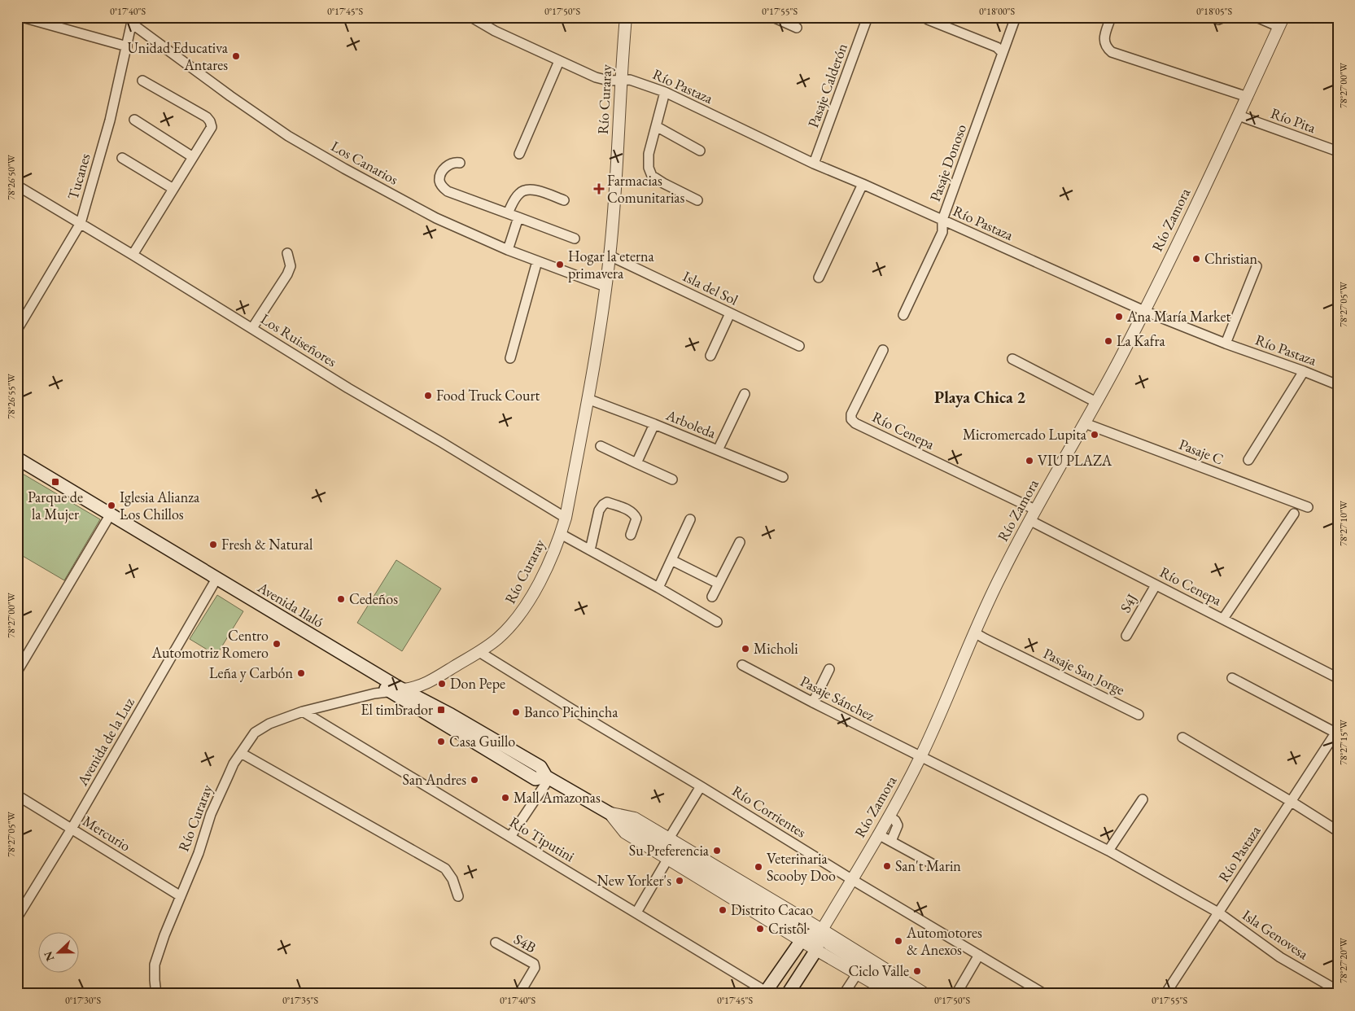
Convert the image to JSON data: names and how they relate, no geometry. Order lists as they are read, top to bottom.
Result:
{
  "streets": {
    "main road": ["Avenida Ilaló"],
    "street": [
      "Pasaje Calderón",
      "Río Pastaza",
      "Río Curaray",
      "Río Pita",
      "Los Canarios",
      "Pasaje Donoso",
      "Tucanes",
      "Río Zamora",
      "Isla del Sol",
      "Los Ruiseñores",
      "Arboleda",
      "Río Cenepa",
      "Pasaje C",
      "S4J",
      "Pasaje San Jorge",
      "Pasaje Sánchez",
      "Avenida de la Luz",
      "Río Corrientes",
      "Mercurio",
      "Río Tiputini",
      "Isla Genovesa",
      "S4B"
    ]
  },
  "crossings": [
    ["Pasaje Calderón", "Río Pastaza"],
    ["Río Pastaza", "Río Curaray"],
    ["Río Pastaza", "Pasaje Donoso"],
    ["Río Pastaza", "Río Zamora"],
    ["Río Pastaza", "Isla Genovesa"],
    ["Río Curaray", "Los Canarios"],
    ["Río Curaray", "Isla del Sol"],
    ["Río Curaray", "Los Ruiseñores"],
    ["Río Curaray", "Arboleda"],
    ["Río Curaray", "Avenida Ilaló"],
    ["Río Curaray", "Río Corrientes"],
    ["Río Curaray", "Mercurio"],
    ["Río Curaray", "Río Tiputini"],
    ["Río Pita", "Río Zamora"],
    ["Los Canarios", "Tucanes"],
    ["Tucanes", "Los Ruiseñores"],
    ["Río Zamora", "Río Cenepa"],
    ["Río Zamora", "Pasaje C"],
    ["Río Zamora", "Pasaje San Jorge"],
    ["Río Zamora", "Pasaje Sánchez"],
    ["Río Zamora", "Río Corrientes"],
    ["Río Cenepa", "S4J"],
    ["Avenida Ilaló", "Avenida de la Luz"],
    ["Pasaje Sánchez", "Isla Genovesa"],
    ["Avenida de la Luz", "Mercurio"]
  ],
  "districts": ["Playa Chica 2"],
  "places": {
    "other": [
      "Unidad Educativa Antares",
      "Christian",
      "Hogar la eterna primavera",
      "Ana María Market",
      "La Kafra",
      "Food Truck Court",
      "Micromercado Lupita",
      "VIU PLAZA",
      "Iglesia Alianza Los Chillos",
      "Fresh & Natural",
      "Cedeños",
      "Centro Automotriz Romero",
      "Micholi",
      "Leña y Carbón",
      "Don Pepe",
      "Banco Pichincha",
      "Casa Guillo",
      "San Andres",
      "Mall Amazonas",
      "Su Preferencia",
      "San't Marin",
      "Veterinaria Scooby Doo",
      "New Yorker's",
      "Distrito Cacao",
      "Cristol",
      "Automotores & Anexos",
      "Ciclo Valle"
    ],
    "health": ["Farmacias Comunitarias"],
    "transit": ["Parque de la Mujer", "El timbrador"]
  },
  "north": "left",
  "coordinates": [
    "0°17'40\"S",
    "0°17'45\"S",
    "0°17'50\"S",
    "0°17'55\"S",
    "0°18'00\"S",
    "0°18'05\"S",
    "78°27'00\"W",
    "78°26'50\"W",
    "78°27'05\"W",
    "78°26'55\"W",
    "78°27'10\"W",
    "78°27'15\"W",
    "78°27'20\"W",
    "0°17'30\"S",
    "0°17'35\"S"
  ]
}
